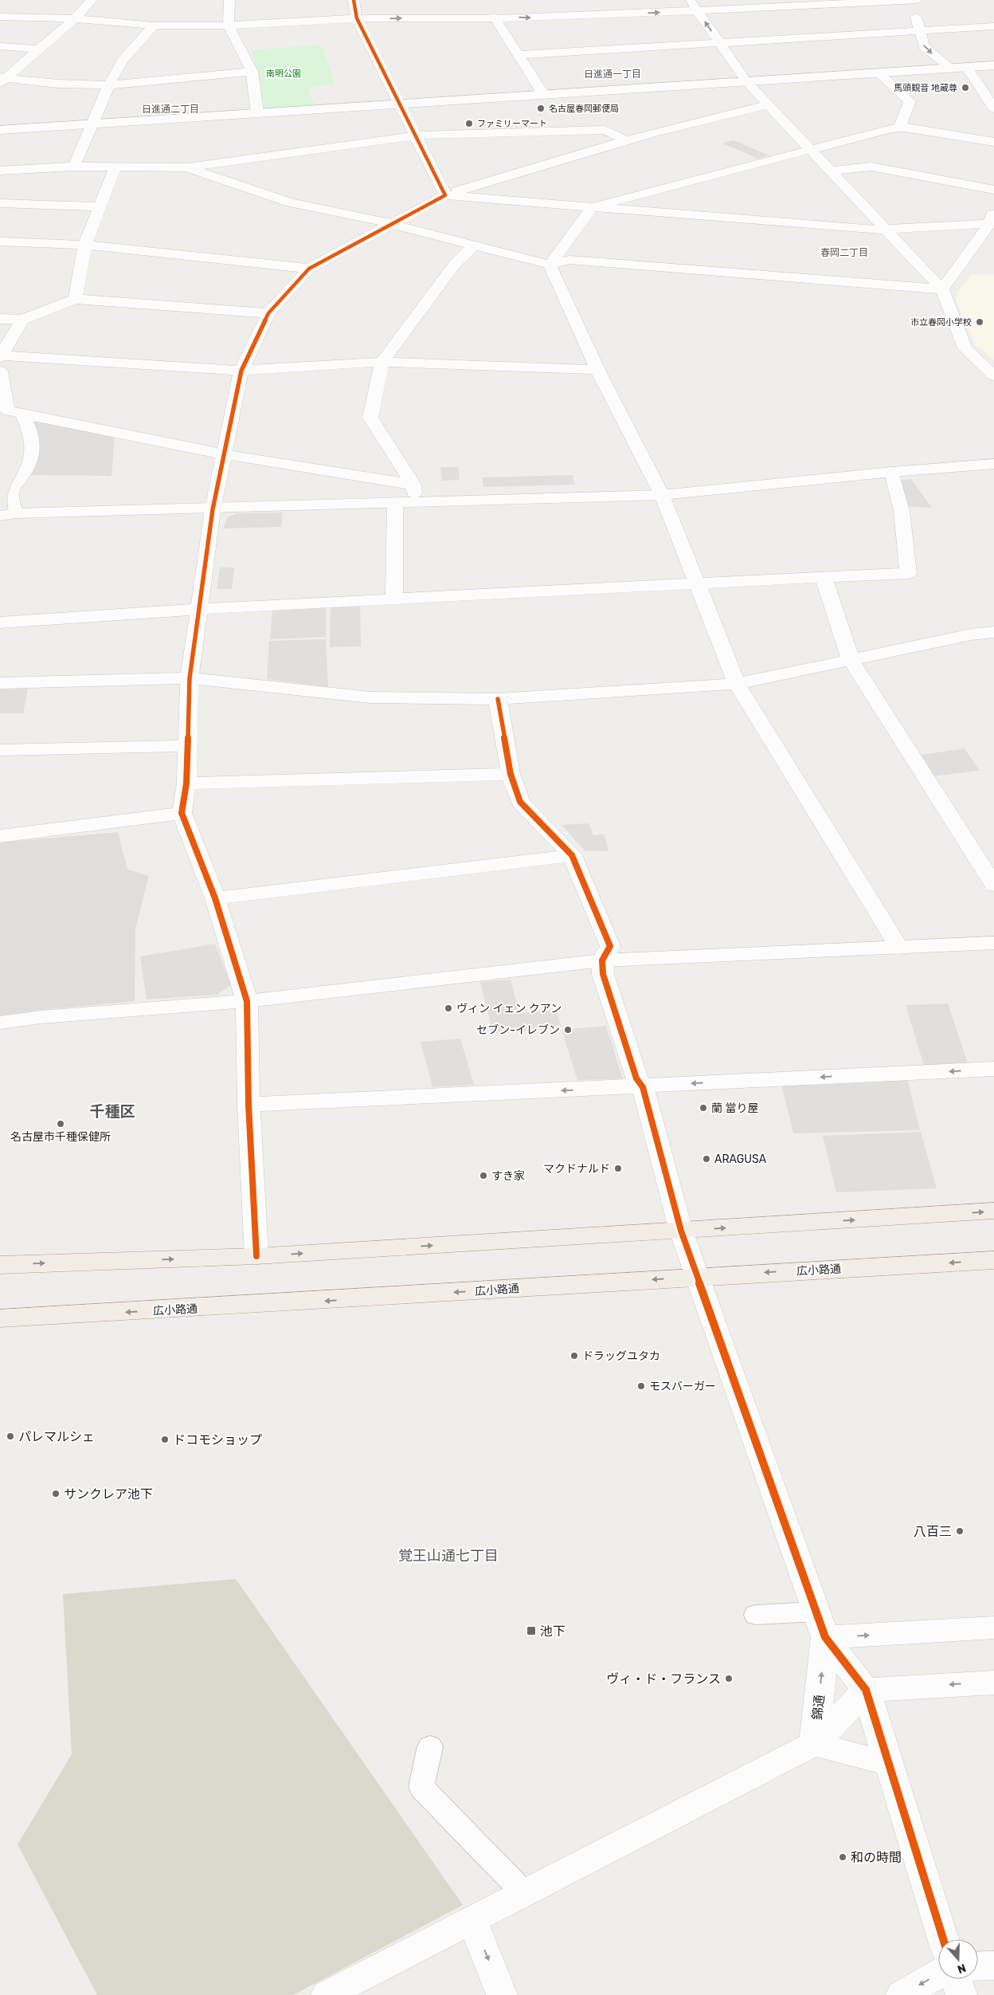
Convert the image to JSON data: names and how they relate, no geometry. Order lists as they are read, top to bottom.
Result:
{
  "streets": {
    "main road": ["広小路通"],
    "street": ["錦通"]
  },
  "districts": [
    "日進通一丁目",
    "日進通二丁目",
    "春岡二丁目",
    "千種区",
    "覚王山通七丁目"
  ],
  "parks": ["南明公園"],
  "places": {
    "other": [
      "馬頭観音 地蔵尊",
      "名古屋春岡郵便局",
      "ファミリーマート",
      "市立春岡小学校",
      "ヴィン イェン クアン",
      "セブン-イレブン",
      "蘭 當り屋",
      "名古屋市千種保健所",
      "ARAGUSA",
      "マクドナルド",
      "すき家",
      "ドラッグユタカ",
      "モスバーガー",
      "パレマルシェ",
      "ドコモショップ",
      "サンクレア池下",
      "八百三",
      "ヴィ・ド・フランス",
      "和の時間"
    ],
    "transit": ["池下"]
  },
  "north": "bottom"
}
